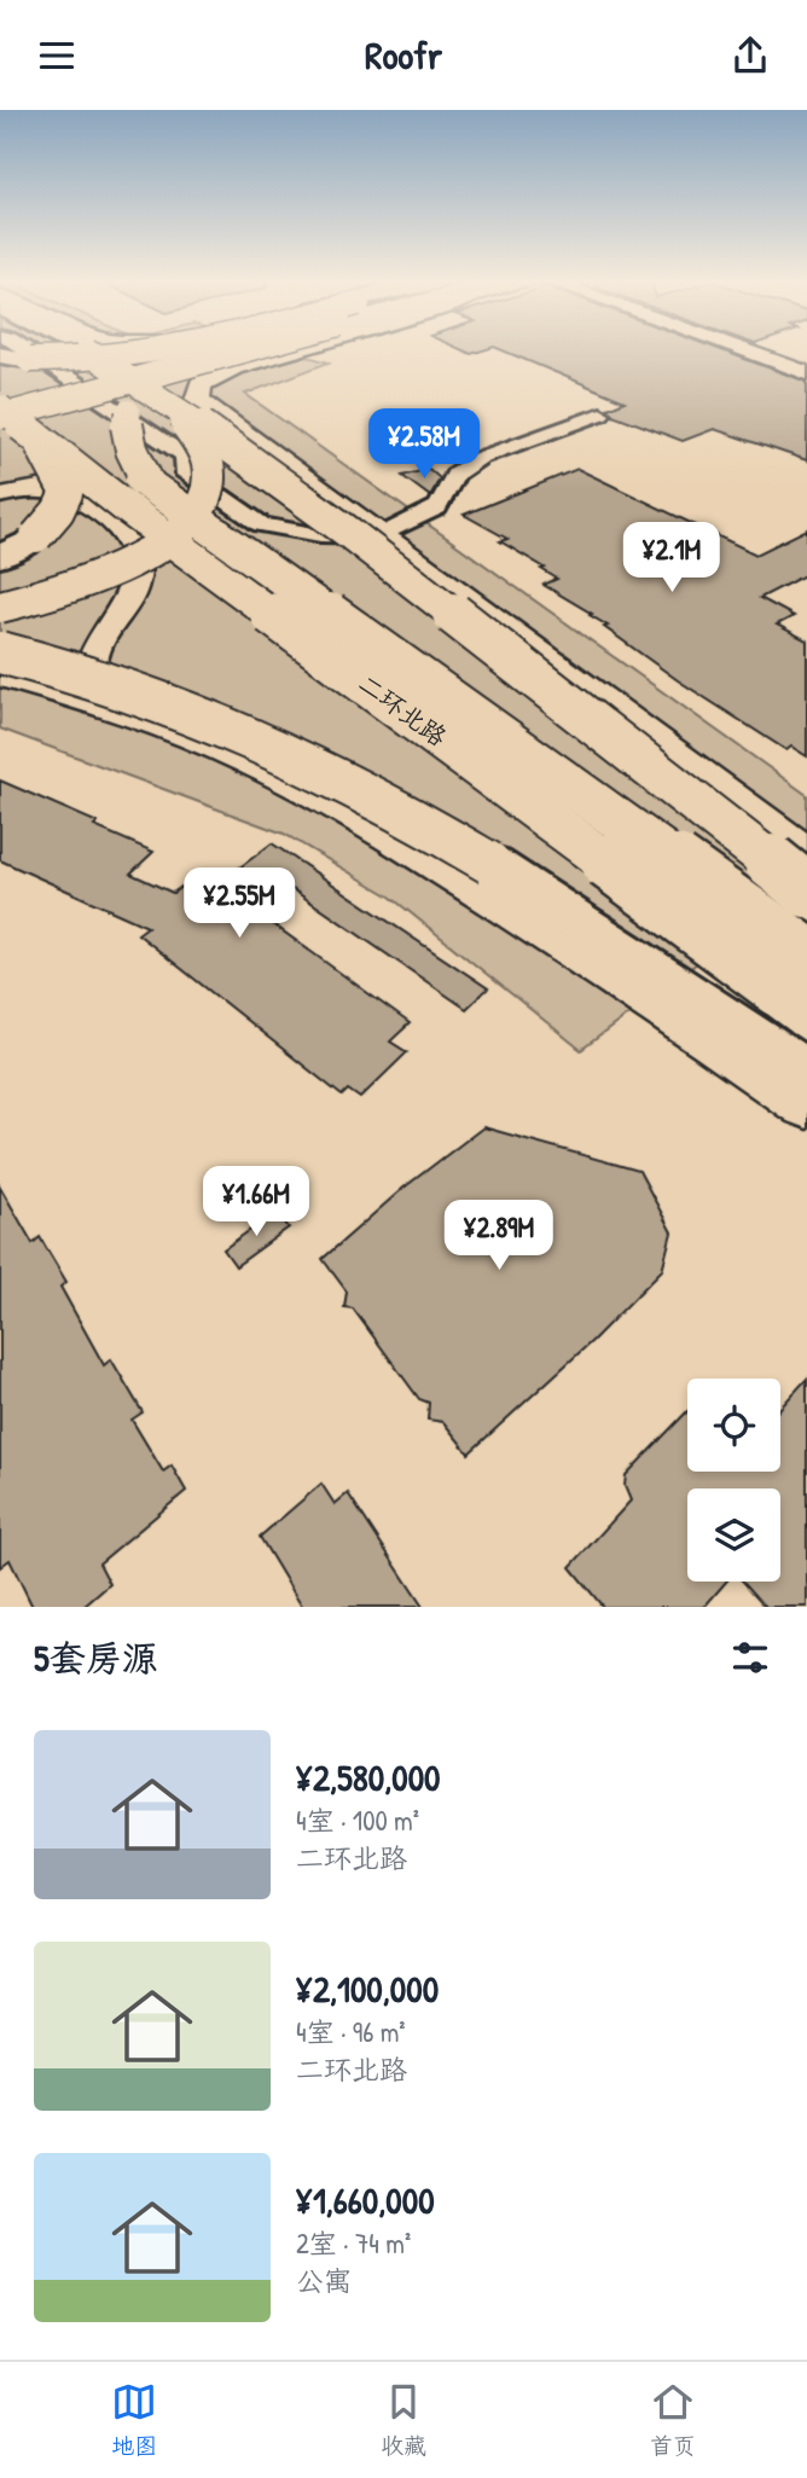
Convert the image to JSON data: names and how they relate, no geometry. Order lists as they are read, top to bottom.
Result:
{
  "streets": {
    "main road": ["二环北路"]
  },
  "page": {
    "header": "Roofr",
    "price": [
      "¥2.58M",
      "¥2.1M",
      "¥2.55M",
      "¥1.66M",
      "¥2.89M"
    ],
    "heading": "5套房源",
    "list": [
      {
        "name": "¥2,580,000",
        "note": "4室 · 100 m² · 二环北路"
      },
      {
        "name": "¥2,100,000",
        "note": "4室 · 96 m² · 二环北路"
      },
      {
        "name": "¥1,660,000",
        "note": "2室 · 74 m² · 公寓"
      }
    ],
    "tabs": ["地图", "收藏", "首页"]
  }
}
